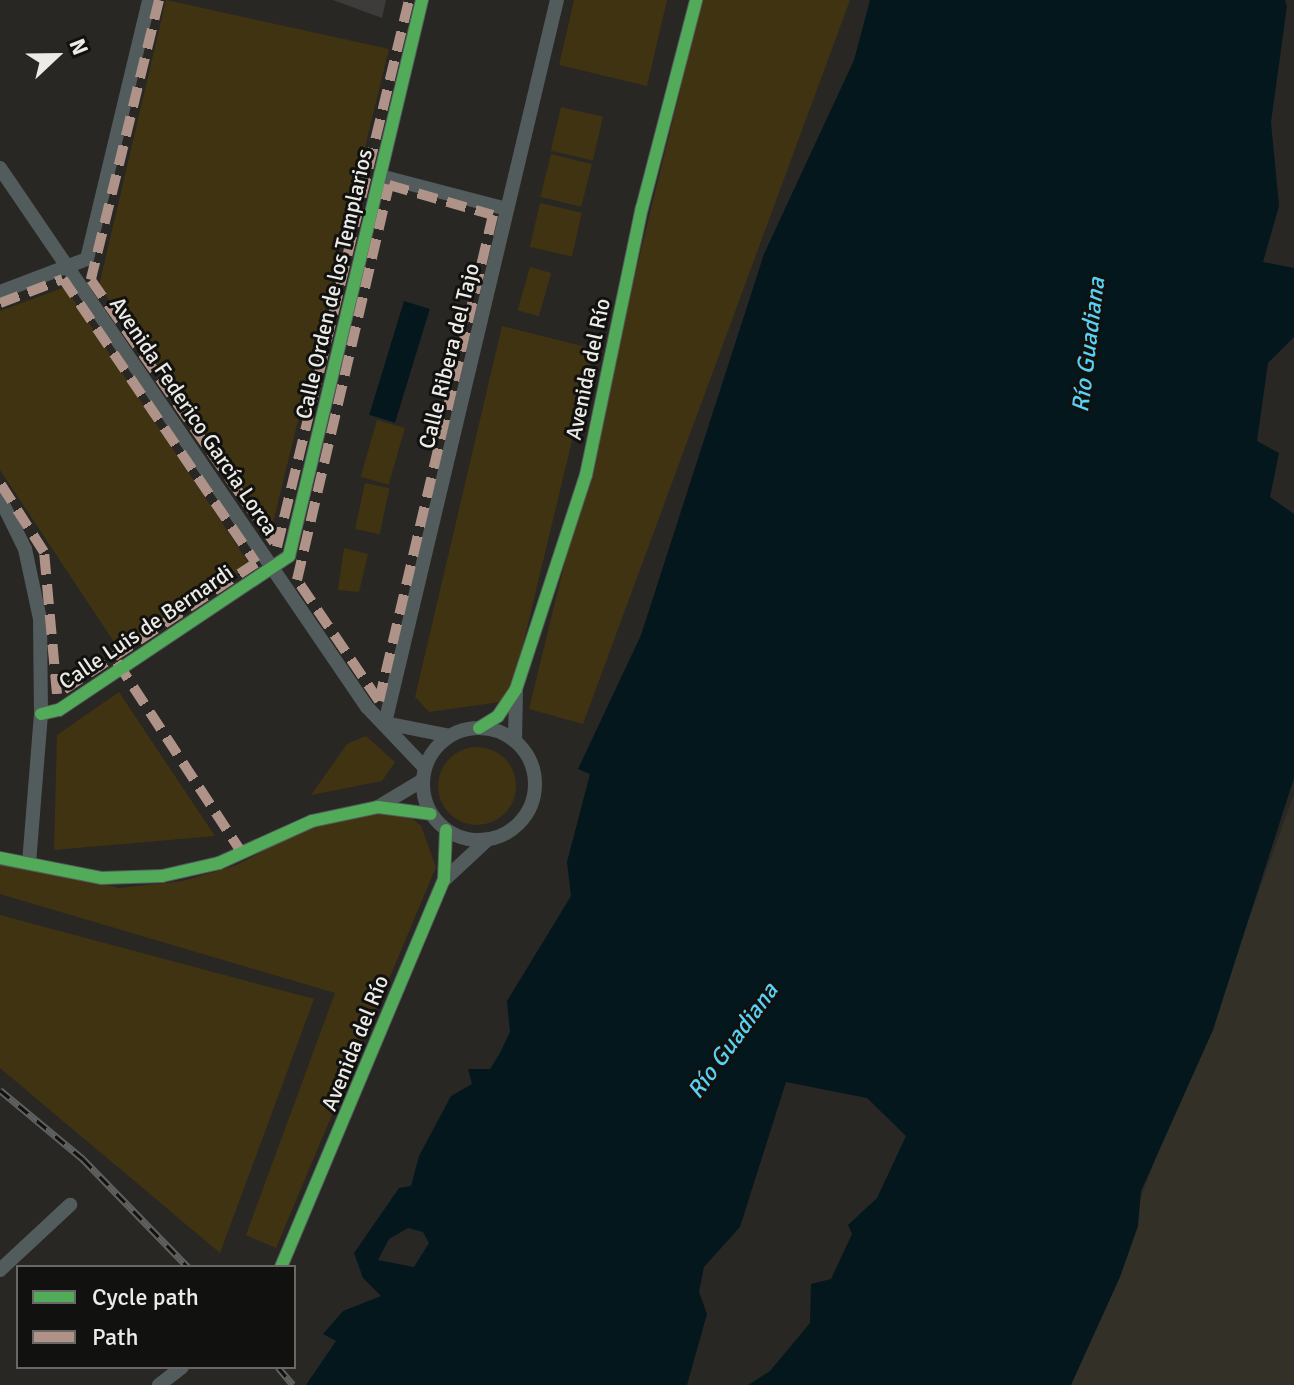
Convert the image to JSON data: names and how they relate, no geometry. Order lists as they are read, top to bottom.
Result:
{
  "streets": {
    "street": [
      "Calle Orden de los Templarios",
      "Calle Ribera del Tajo",
      "Avenida del Río",
      "Avenida Federico García Lorca",
      "Calle Luis de Bernardi"
    ]
  },
  "crossings": [
    ["Calle Orden de los Templarios", "Avenida Federico García Lorca"],
    ["Calle Orden de los Templarios", "Calle Luis de Bernardi"],
    ["Calle Ribera del Tajo", "Avenida Federico García Lorca"],
    ["Avenida del Río", "Avenida Federico García Lorca"],
    ["Avenida Federico García Lorca", "Calle Luis de Bernardi"]
  ],
  "water": ["Río Guadiana"],
  "legend": ["Cycle path", "Path"],
  "north": "right"
}
